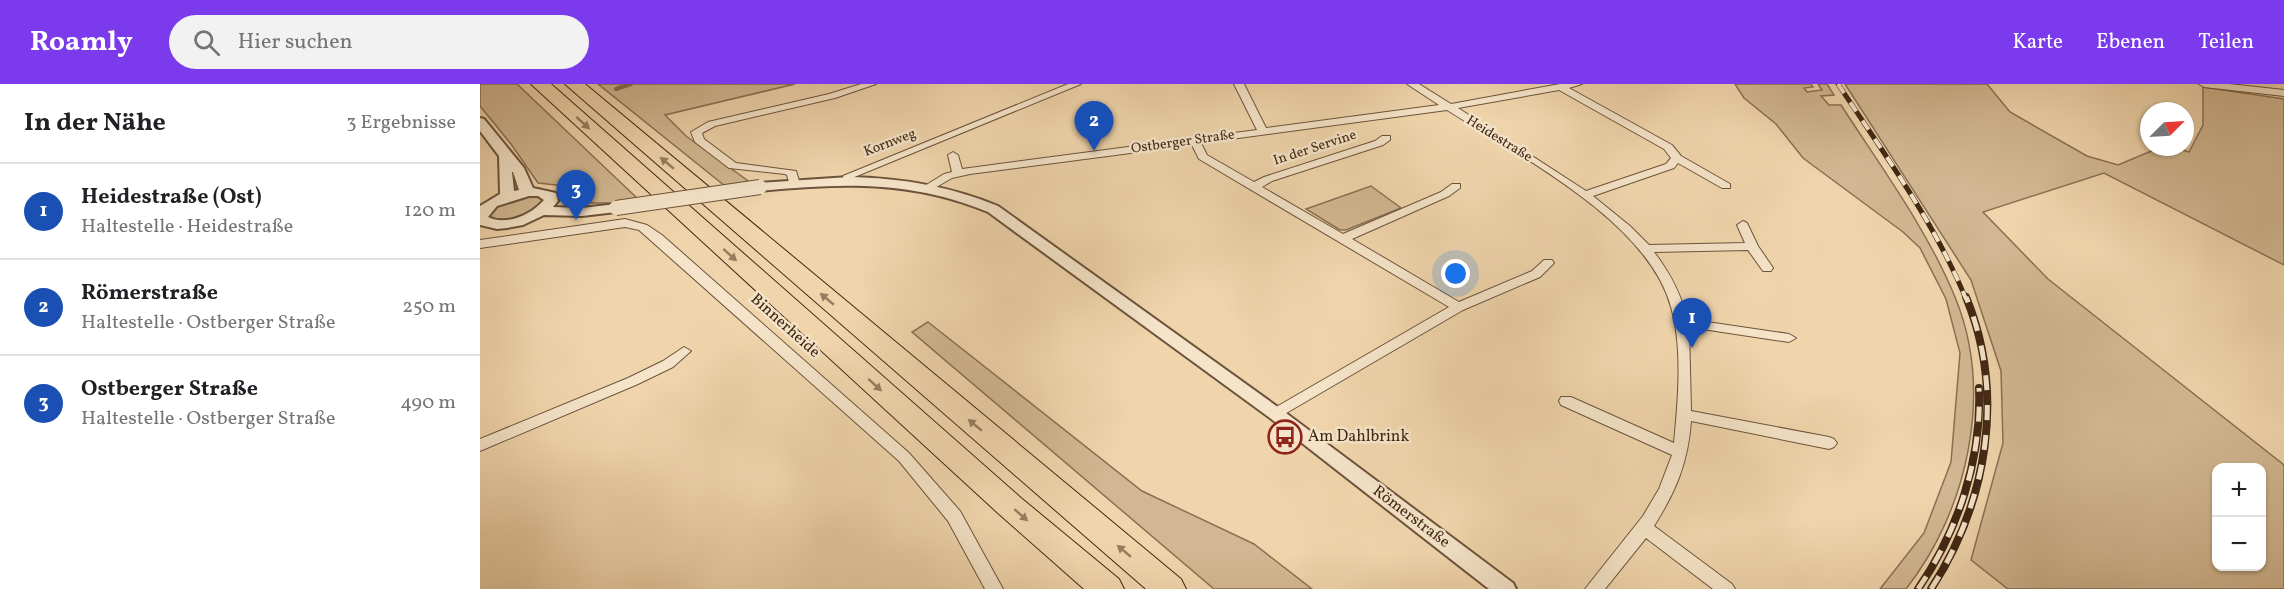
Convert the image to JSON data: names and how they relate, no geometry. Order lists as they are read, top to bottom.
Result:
{
  "streets": {
    "street": [
      "Heidestraße",
      "Ostberger Straße",
      "Kornweg",
      "In der Servine",
      "Binnerheide",
      "Römerstraße"
    ]
  },
  "crossings": [
    ["Heidestraße", "Ostberger Straße"],
    ["Ostberger Straße", "Römerstraße"]
  ],
  "places": {
    "bus stop": ["Am Dahlbrink"]
  },
  "north": "top right",
  "page": {
    "header": "Roamly",
    "search": "Hier suchen",
    "nav": ["Karte", "Ebenen", "Teilen"],
    "heading": ["In der Nähe", "3 Ergebnisse"],
    "pins": ["2", "3", "1"],
    "list": [
      {
        "mark": "1",
        "name": "Heidestraße (Ost)",
        "note": "Haltestelle · Heidestraße",
        "value": "120 m"
      },
      {
        "mark": "2",
        "name": "Römerstraße",
        "note": "Haltestelle · Ostberger Straße",
        "value": "250 m"
      },
      {
        "mark": "3",
        "name": "Ostberger Straße",
        "note": "Haltestelle · Ostberger Straße",
        "value": "490 m"
      }
    ],
    "map_buttons": ["+", "−"]
  }
}
